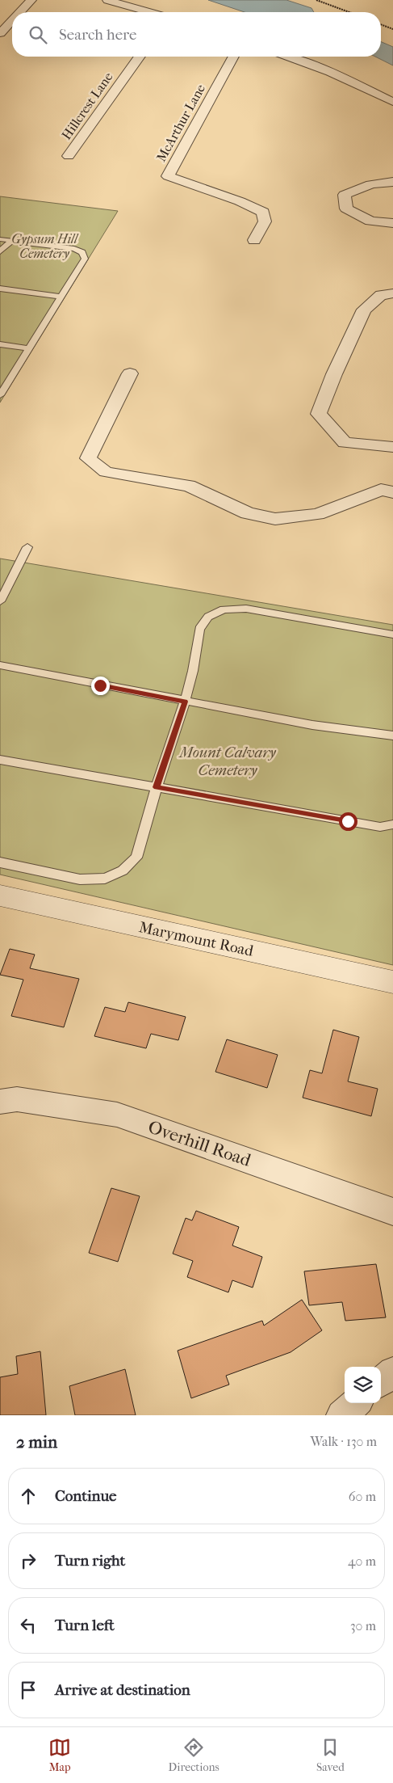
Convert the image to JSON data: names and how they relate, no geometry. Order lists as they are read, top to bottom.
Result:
{
  "streets": {
    "street": [
      "Hillcrest Lane",
      "McArthur Lane",
      "Marymount Road",
      "Overhill Road"
    ]
  },
  "parks": ["Gypsum Hill Cemetery", "Mount Calvary Cemetery"],
  "page": {
    "search": "Search here",
    "heading": ["2 min", "Walk · 130 m"],
    "list": [
      ["Continue", "60 m"],
      ["Turn right", "40 m"],
      ["Turn left", "30 m"],
      "Arrive at destination"
    ],
    "nav": ["Map", "Directions", "Saved"]
  }
}
